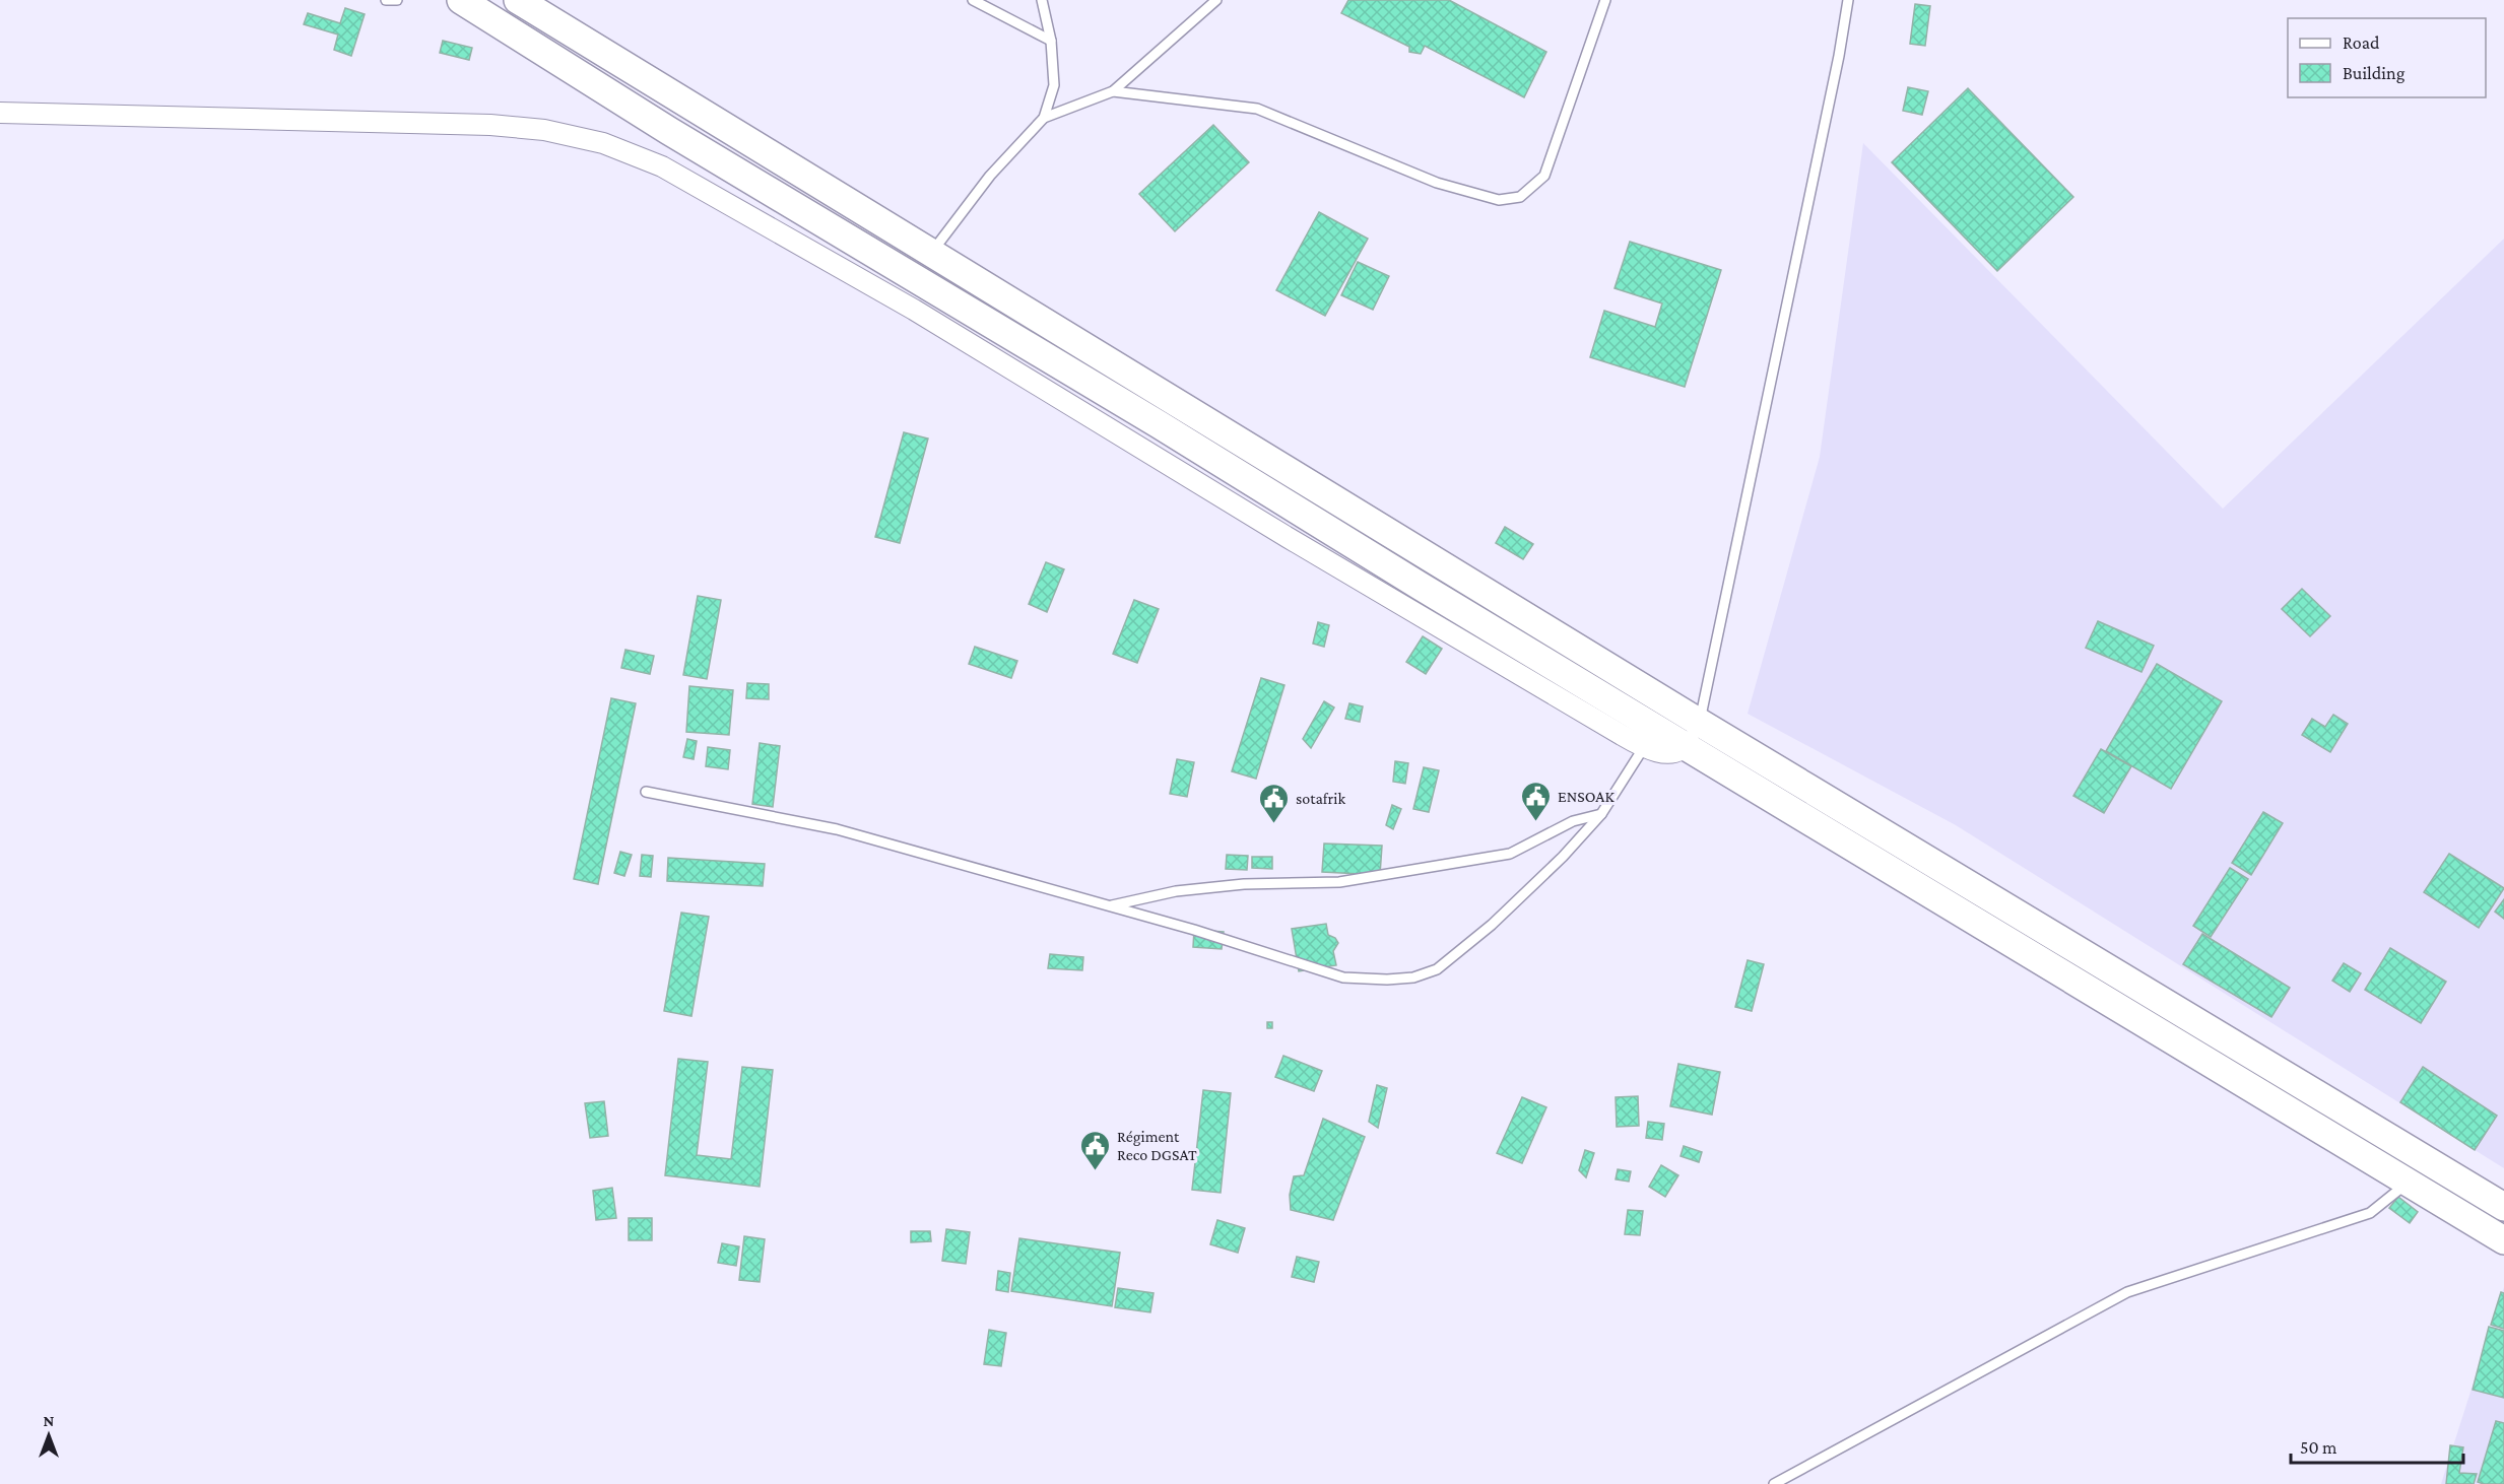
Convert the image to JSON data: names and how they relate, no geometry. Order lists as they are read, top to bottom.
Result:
{
  "places": {
    "public building": ["ENSOAK", "sotafrik", "Régiment Reco DGSAT"]
  },
  "legend": ["Road", "Building"],
  "scale_bar": "50 m",
  "north": "top"
}
